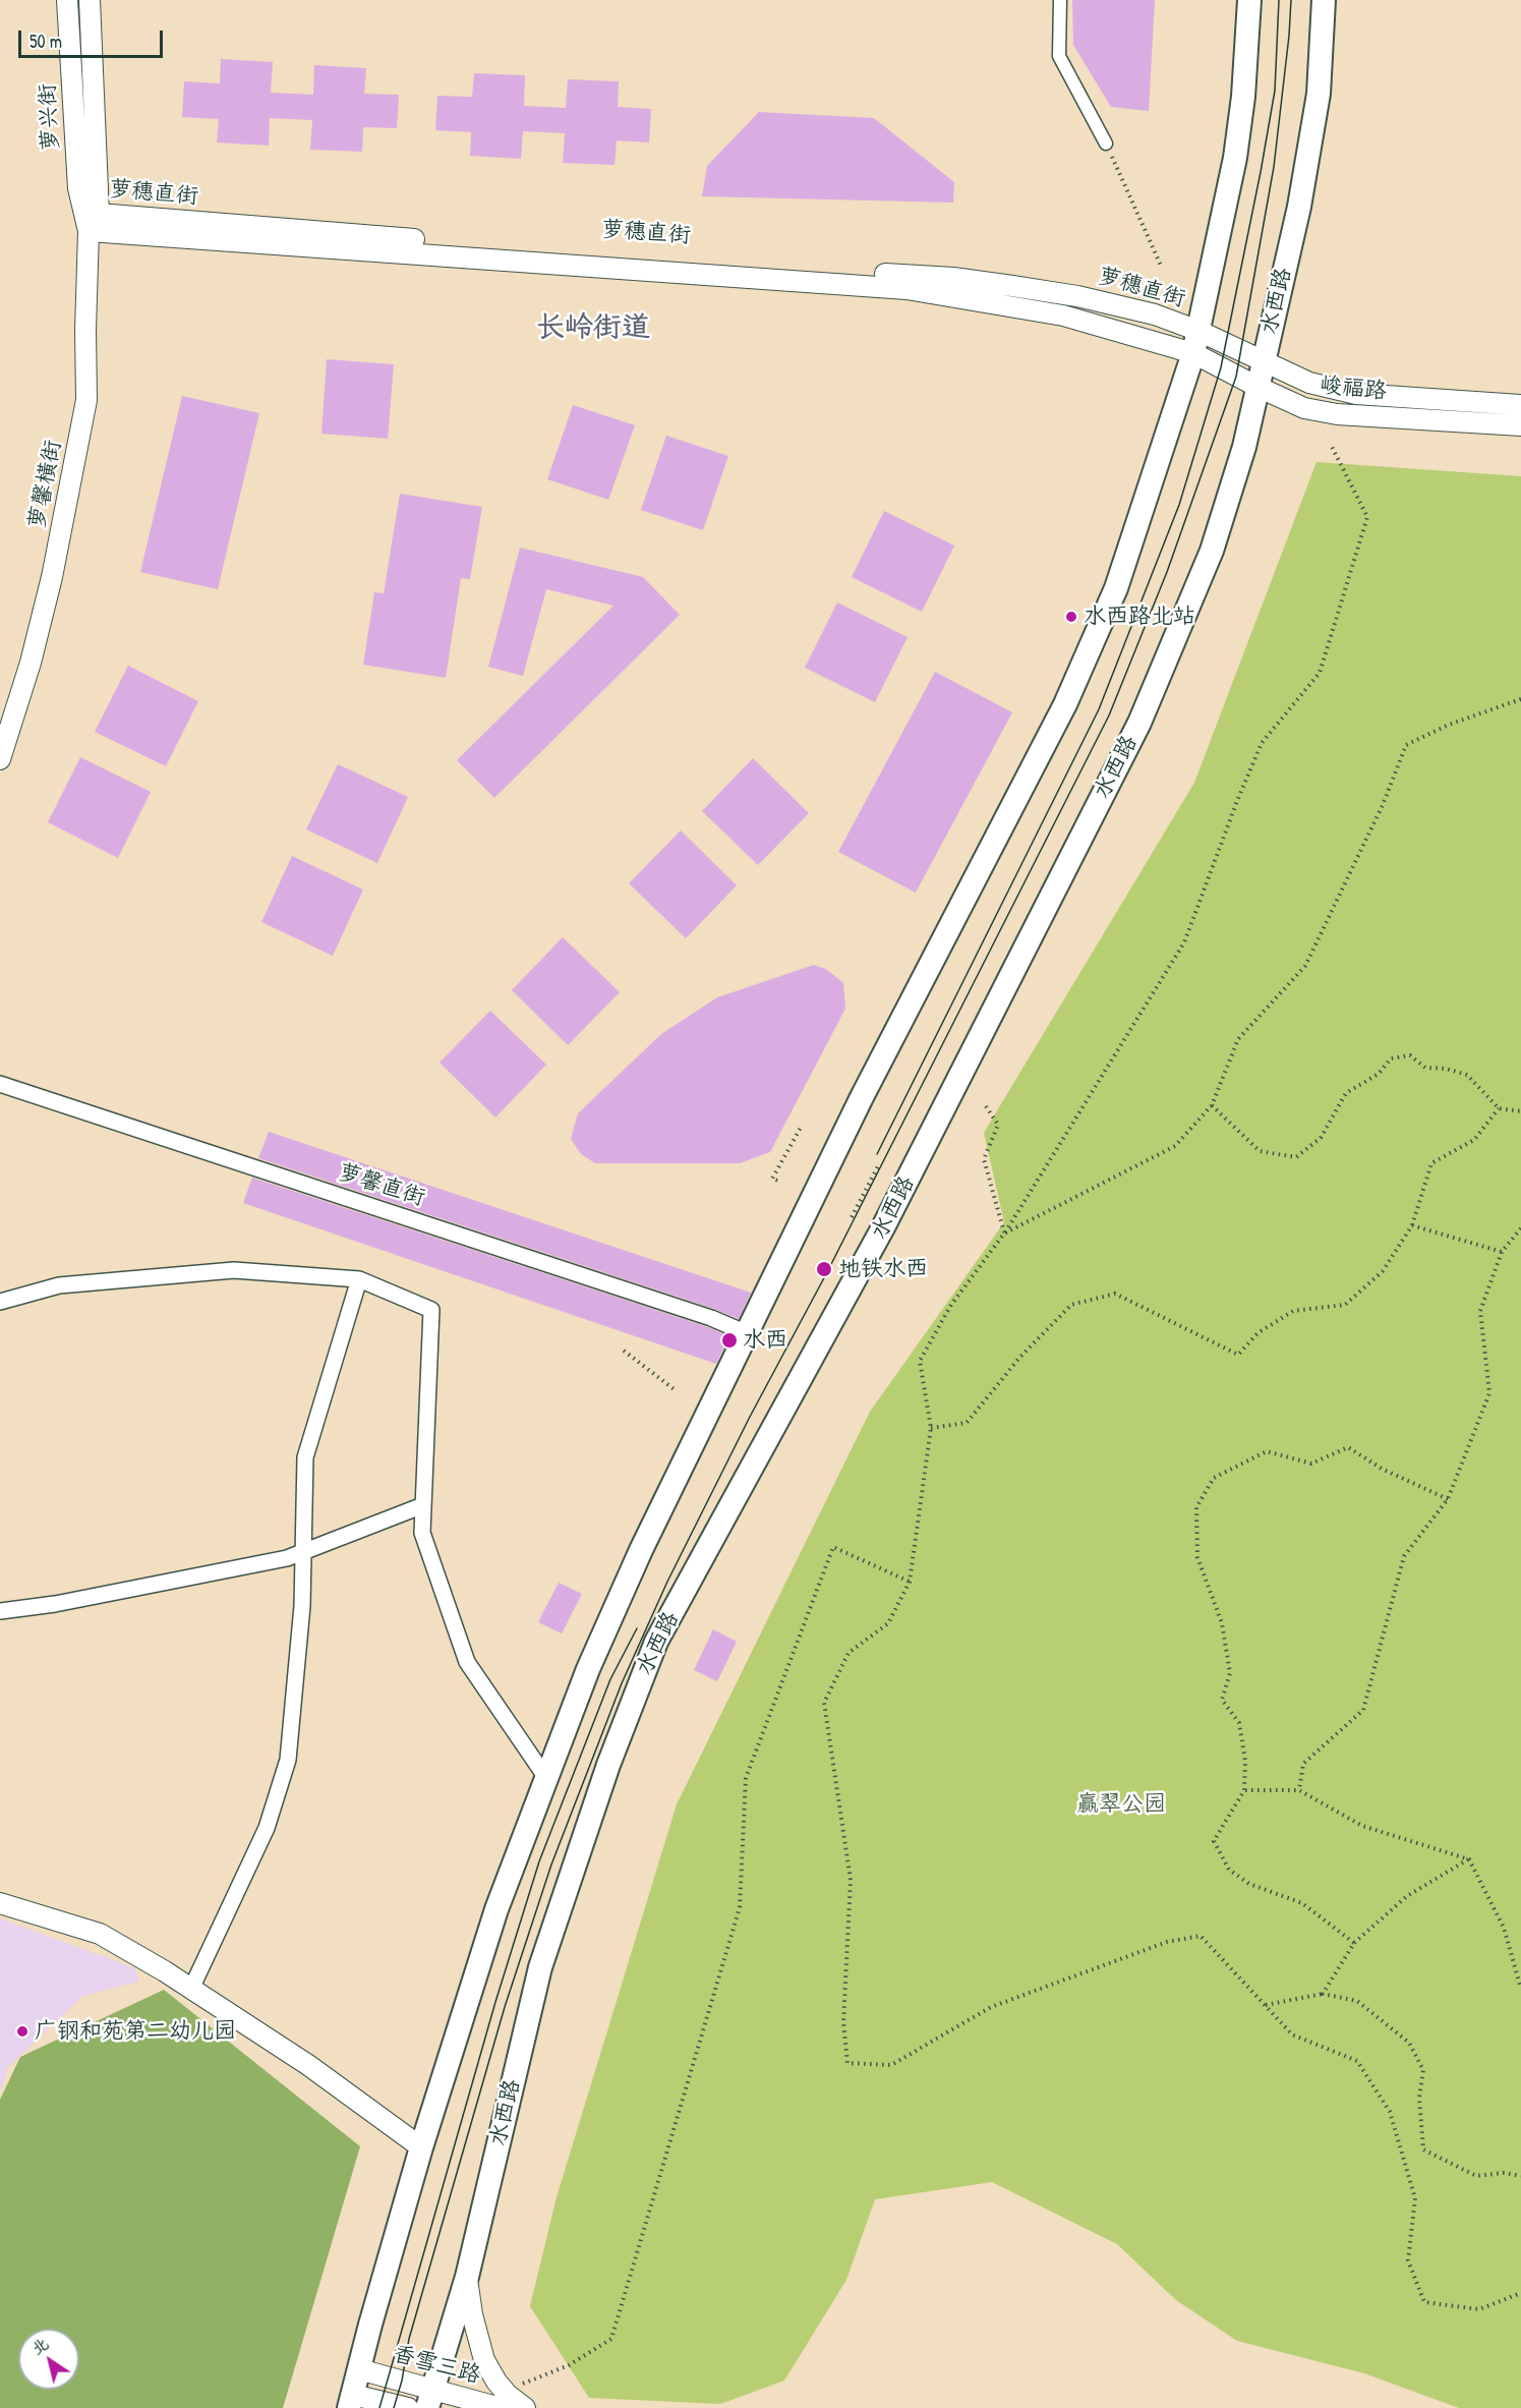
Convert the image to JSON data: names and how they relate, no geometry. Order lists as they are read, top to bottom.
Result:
{
  "streets": {
    "main road": ["水西路"],
    "street": [
      "萝兴街",
      "萝穗直街",
      "峻福路",
      "萝馨横街",
      "萝馨直街",
      "香雪三路"
    ]
  },
  "crossings": [
    ["萝兴街", "萝穗直街"],
    ["萝兴街", "萝馨横街"],
    ["萝穗直街", "峻福路"],
    ["萝穗直街", "萝馨横街"],
    ["水西路", "峻福路"],
    ["水西路", "香雪三路"]
  ],
  "districts": ["长岭街道"],
  "parks": ["赢翠公园"],
  "places": [
    "水西路北站",
    "地铁水西",
    "水西",
    "广钢和苑第二幼儿园"
  ],
  "scale_bar": "50 m",
  "north": "top left"
}
